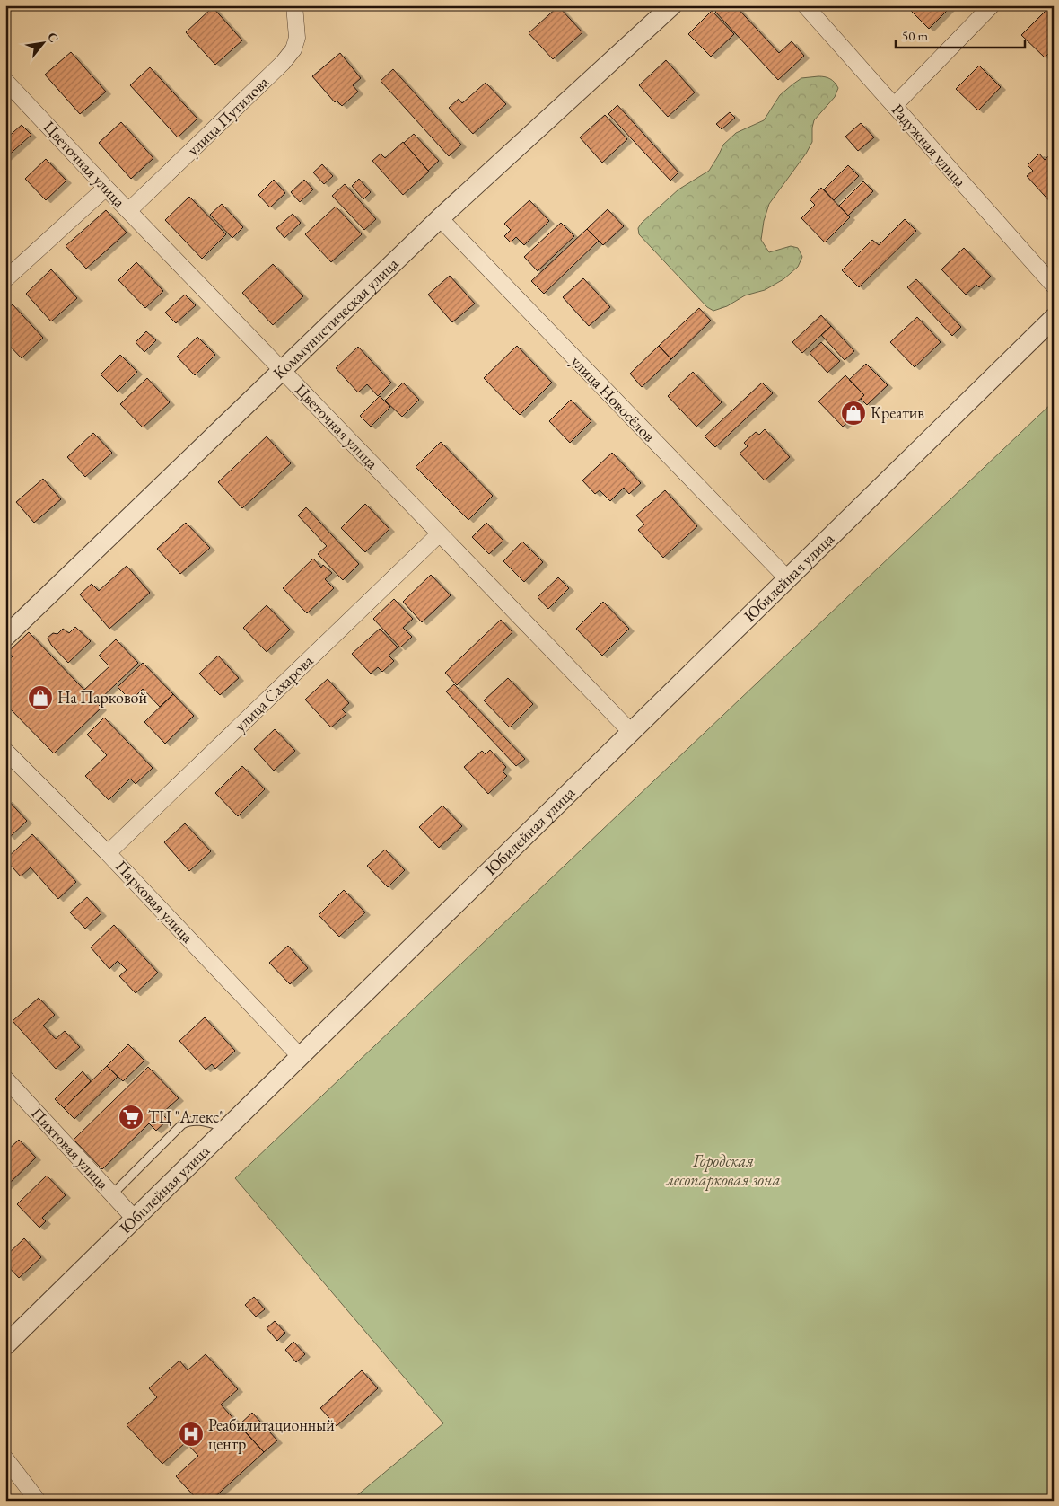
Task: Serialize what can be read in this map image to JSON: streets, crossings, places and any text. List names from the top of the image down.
{
  "streets": {
    "street": [
      "улица Путилова",
      "Радужная улица",
      "Цветочная улица",
      "Коммунистическая улица",
      "улица Новосёлов",
      "Юбилейная улица",
      "улица Сахарова",
      "Парковая улица",
      "Пихтовая улица"
    ]
  },
  "crossings": [
    ["улица Путилова", "Цветочная улица"],
    ["Цветочная улица", "Коммунистическая улица"],
    ["Цветочная улица", "Юбилейная улица"],
    ["Цветочная улица", "улица Сахарова"],
    ["Коммунистическая улица", "улица Новосёлов"],
    ["улица Новосёлов", "Юбилейная улица"],
    ["Юбилейная улица", "Парковая улица"],
    ["Юбилейная улица", "Пихтовая улица"],
    ["улица Сахарова", "Парковая улица"]
  ],
  "parks": ["Городская лесопарковая зона"],
  "places": {
    "shop": ["Креатив", "На Парковой"],
    "supermarket": ["ТЦ \"Алекс\""],
    "hospital": ["Реабилитационный центр"]
  },
  "scale_bar": "50 m",
  "north": "top right"
}
